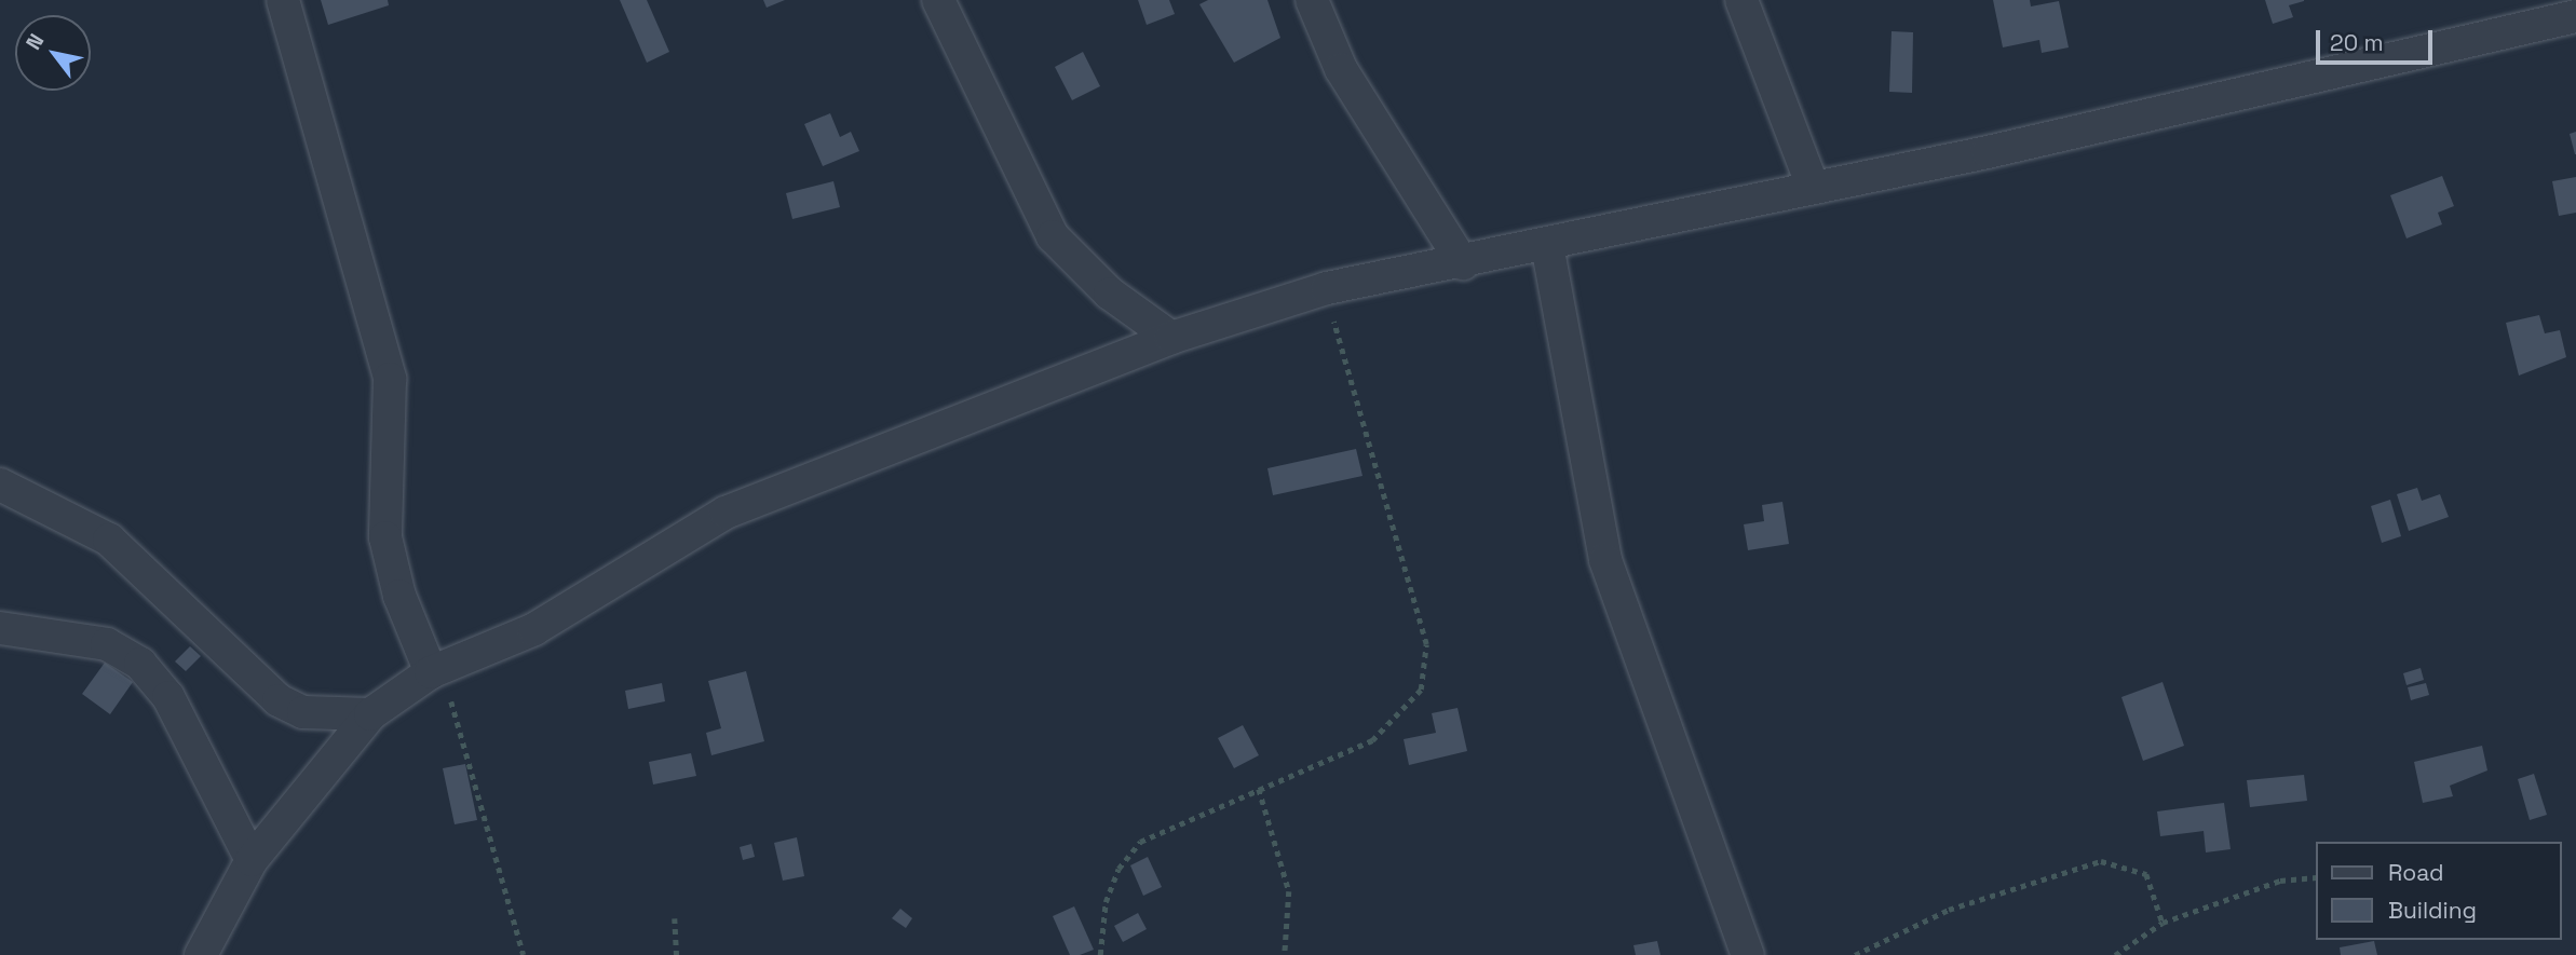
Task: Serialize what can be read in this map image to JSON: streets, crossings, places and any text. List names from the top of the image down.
{
  "legend": ["Road", "Building"],
  "scale_bar": "20 m",
  "north": "top left"
}
